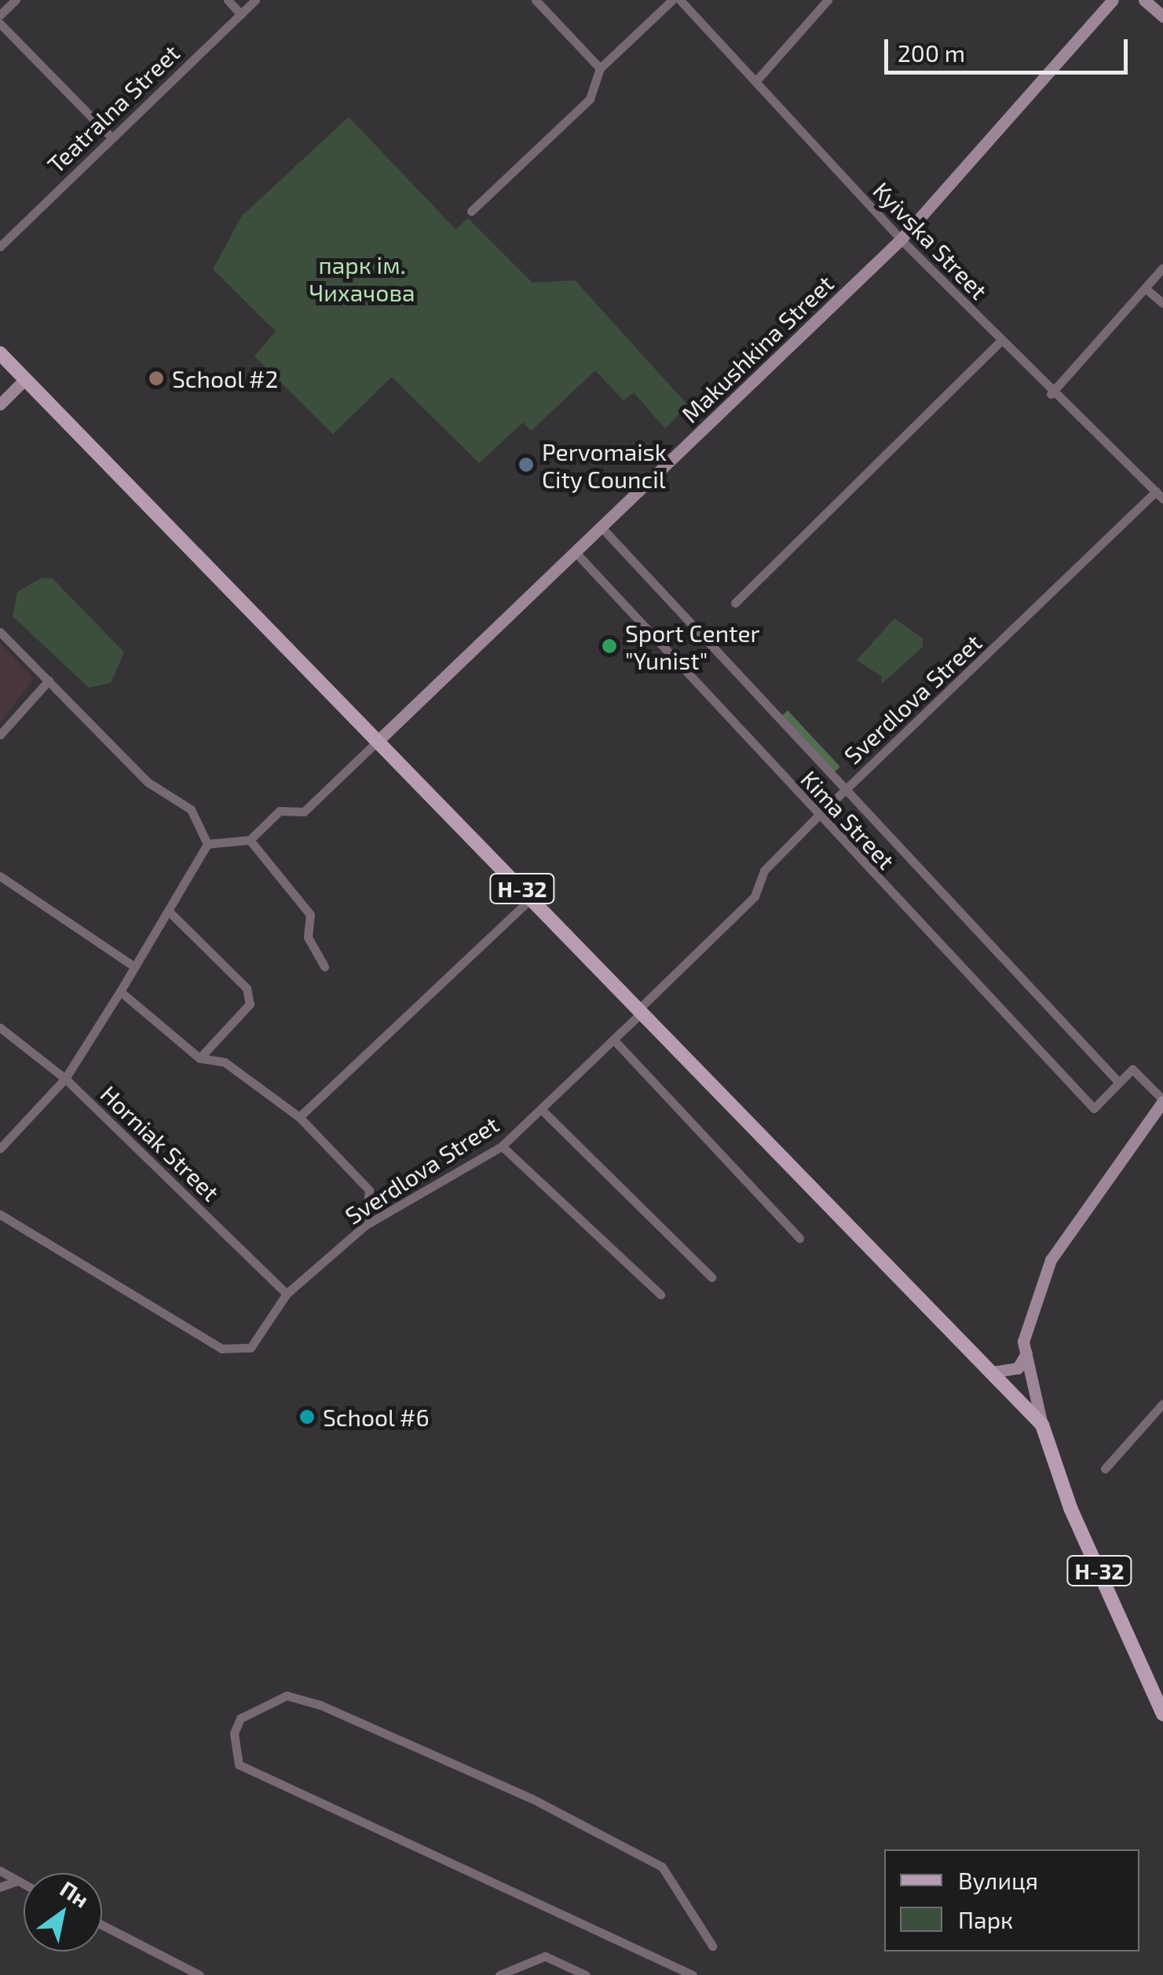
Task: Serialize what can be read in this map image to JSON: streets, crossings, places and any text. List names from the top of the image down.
{
  "streets": {
    "main road": ["Н-32"],
    "street": [
      "Teatralna Street",
      "Kyivska Street",
      "Makushkina Street",
      "Sverdlova Street",
      "Kima Street",
      "Horniak Street"
    ]
  },
  "crossings": [
    ["Kyivska Street", "Makushkina Street"],
    ["Kyivska Street", "Sverdlova Street"],
    ["Makushkina Street", "Kima Street"],
    ["Makushkina Street", "Н-32"],
    ["Sverdlova Street", "Kima Street"],
    ["Sverdlova Street", "Н-32"],
    ["Sverdlova Street", "Horniak Street"]
  ],
  "parks": ["парк ім. Чихачова"],
  "places": [
    "School #2",
    "Pervomaisk City Council",
    "Sport Center \"Yunist\"",
    "School #6"
  ],
  "legend": ["Вулиця", "Парк"],
  "scale_bar": "200 m",
  "north": "top right"
}
